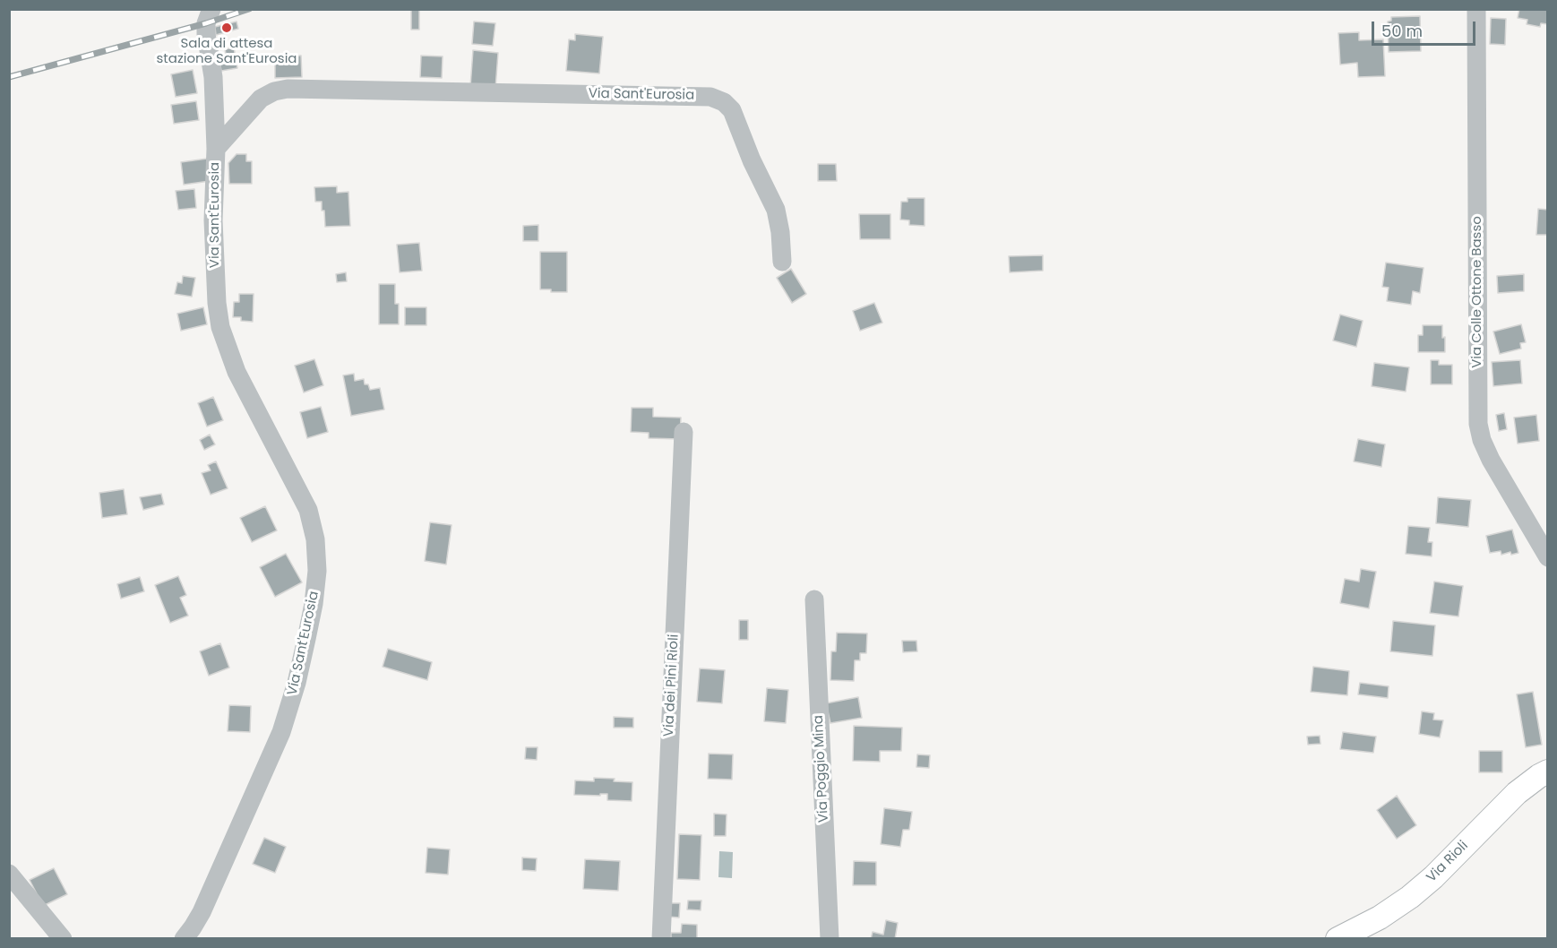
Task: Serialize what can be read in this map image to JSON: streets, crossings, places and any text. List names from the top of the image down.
{
  "streets": {
    "main road": ["Via Rioli"],
    "street": [
      "Via Sant'Eurosia",
      "Via Colle Ottone Basso",
      "Via dei Pini Rioli",
      "Via Poggio Mina"
    ]
  },
  "places": ["Sala di attesa stazione Sant'Eurosia"],
  "scale_bar": "50 m"
}
